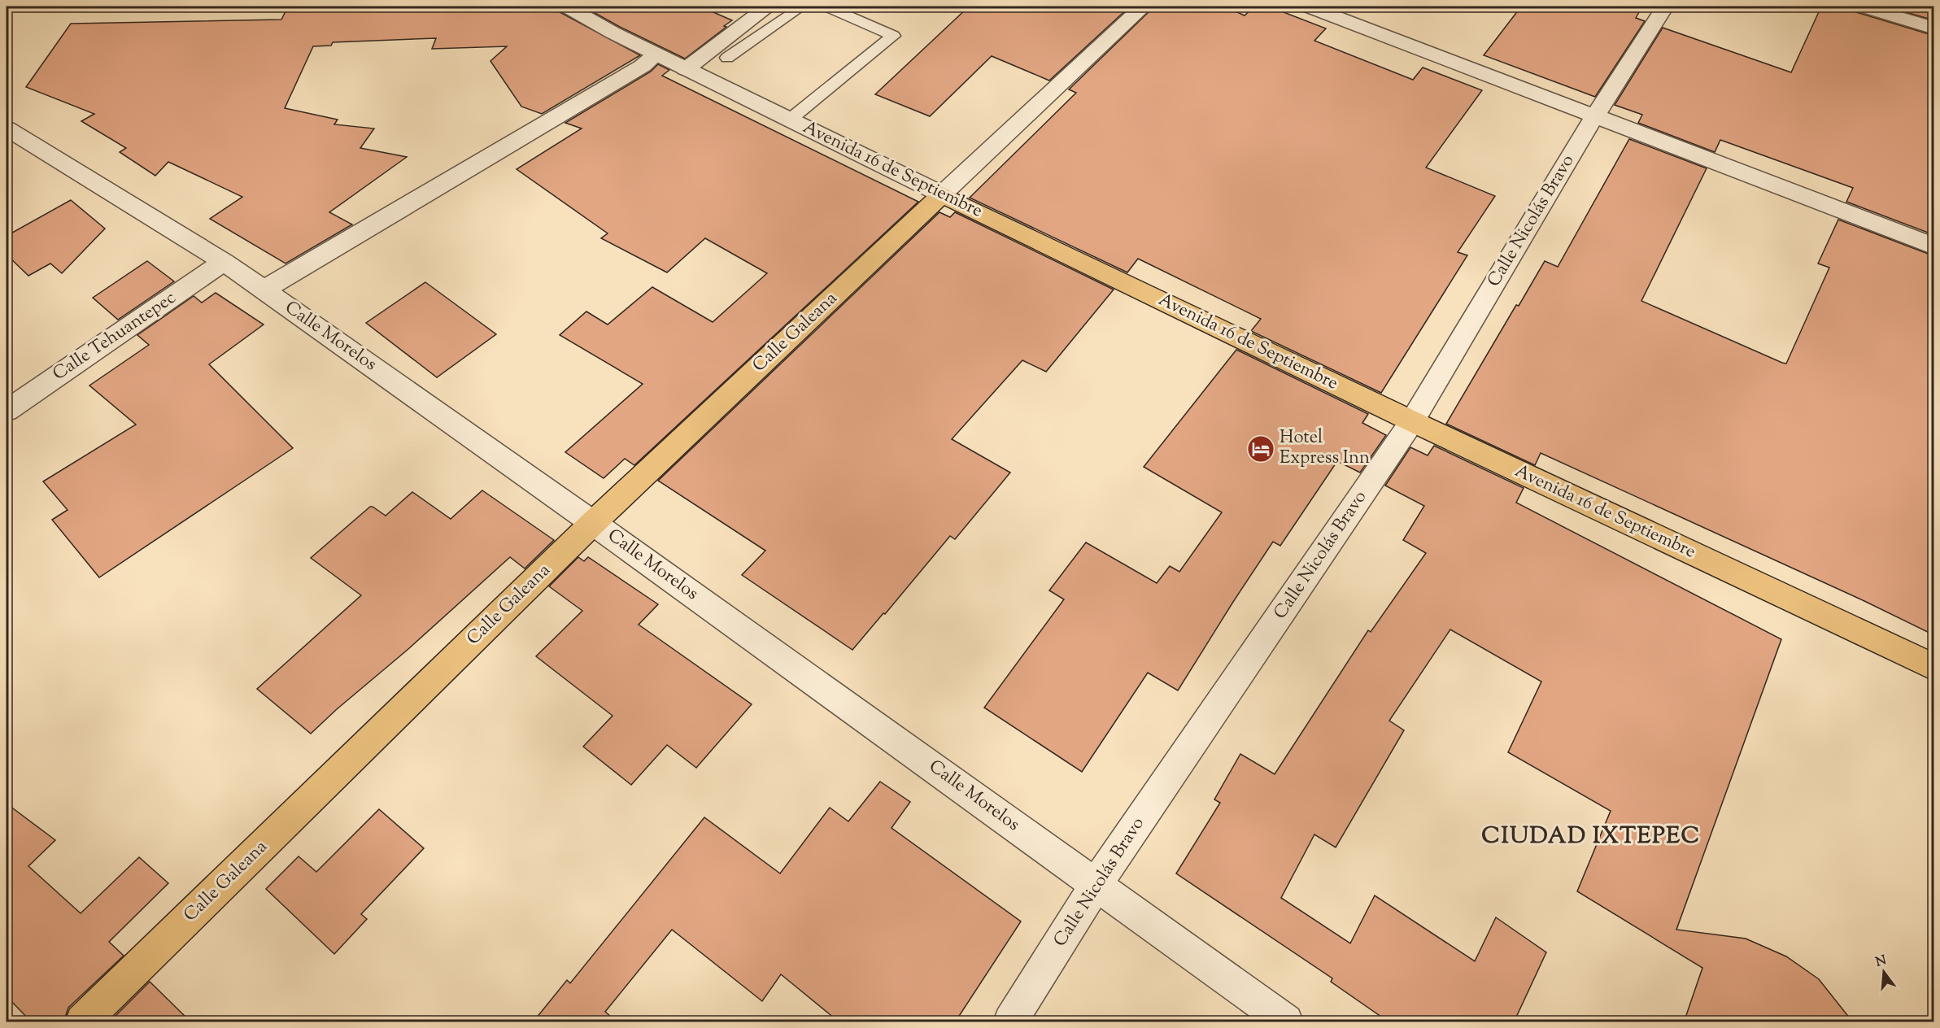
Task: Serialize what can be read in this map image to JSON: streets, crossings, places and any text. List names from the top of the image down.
{
  "streets": {
    "main road": ["Avenida 16 de Septiembre", "Calle Galeana"],
    "street": ["Calle Nicolás Bravo", "Calle Tehuantepec", "Calle Morelos"]
  },
  "crossings": [
    ["Avenida 16 de Septiembre", "Calle Nicolás Bravo"],
    ["Avenida 16 de Septiembre", "Calle Galeana"],
    ["Calle Nicolás Bravo", "Calle Morelos"],
    ["Calle Galeana", "Calle Morelos"],
    ["Calle Tehuantepec", "Calle Morelos"]
  ],
  "districts": ["CIUDAD IXTEPEC"],
  "places": {
    "hotel": ["Hotel Express Inn"]
  },
  "north": "top"
}
